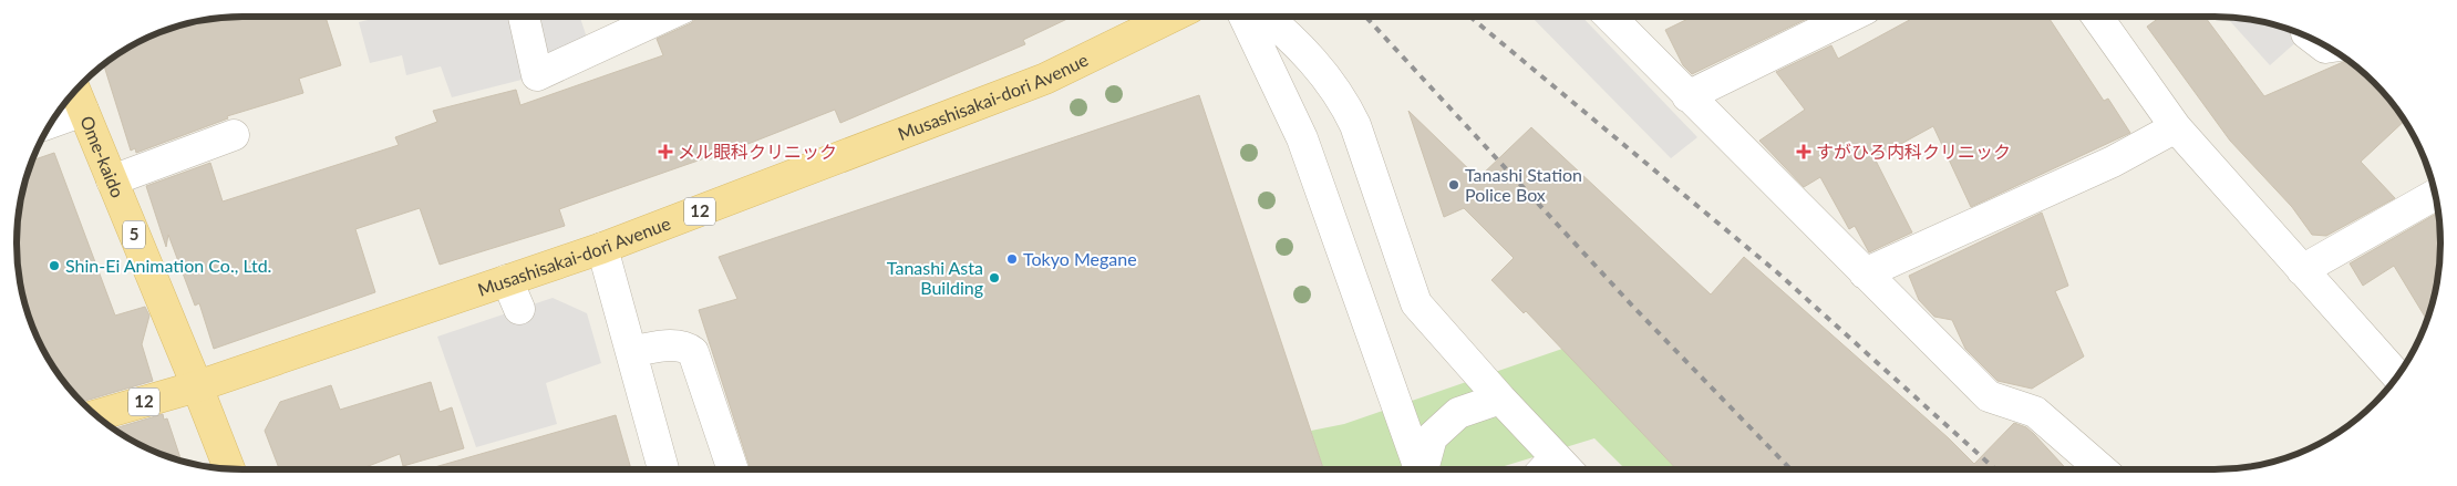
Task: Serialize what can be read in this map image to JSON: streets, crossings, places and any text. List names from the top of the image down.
{
  "streets": {
    "main road": [
      "Musashisakai-dori Avenue",
      "Ome-kaido",
      "12",
      "5"
    ]
  },
  "crossings": [
    ["Musashisakai-dori Avenue", "Ome-kaido"],
    ["Musashisakai-dori Avenue", "12"],
    ["Musashisakai-dori Avenue", "5"],
    ["Ome-kaido", "12"],
    ["Ome-kaido", "5"],
    ["12", "5"]
  ],
  "places": {
    "health": ["メル眼科クリニック", "すがひろ内科クリニック"],
    "other": [
      "Tanashi Station Police Box",
      "Tokyo Megane",
      "Shin-Ei Animation Co., Ltd.",
      "Tanashi Asta Building"
    ]
  }
}
